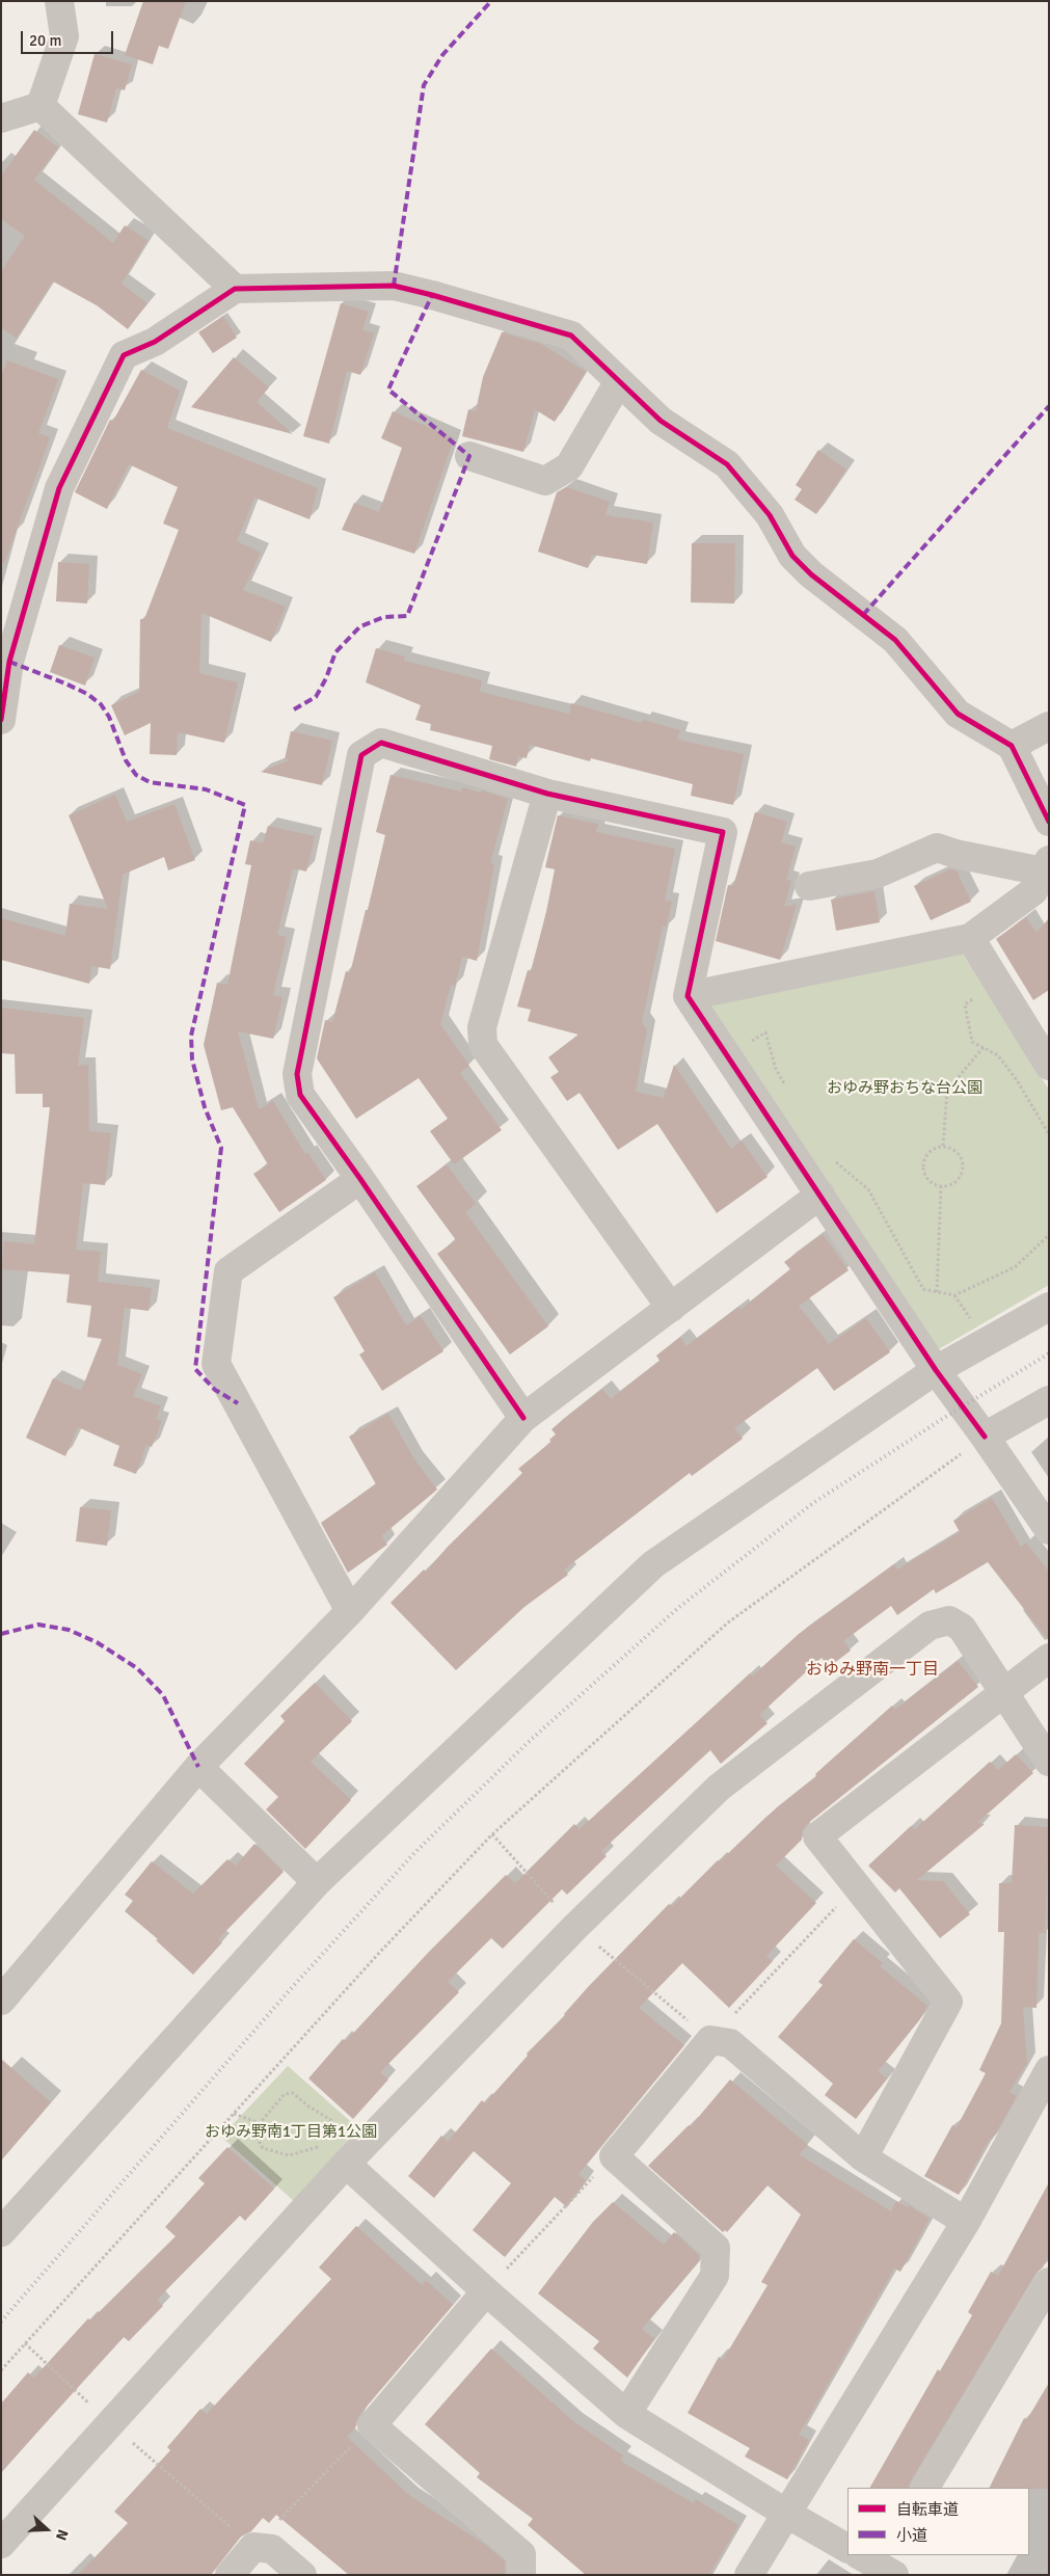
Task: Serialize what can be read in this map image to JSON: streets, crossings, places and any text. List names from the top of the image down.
{
  "districts": ["おゆみ野南一丁目"],
  "parks": ["おゆみ野おちな台公園", "おゆみ野南1丁目第1公園"],
  "legend": ["自転車道", "小道"],
  "scale_bar": "20 m",
  "north": "right"
}
